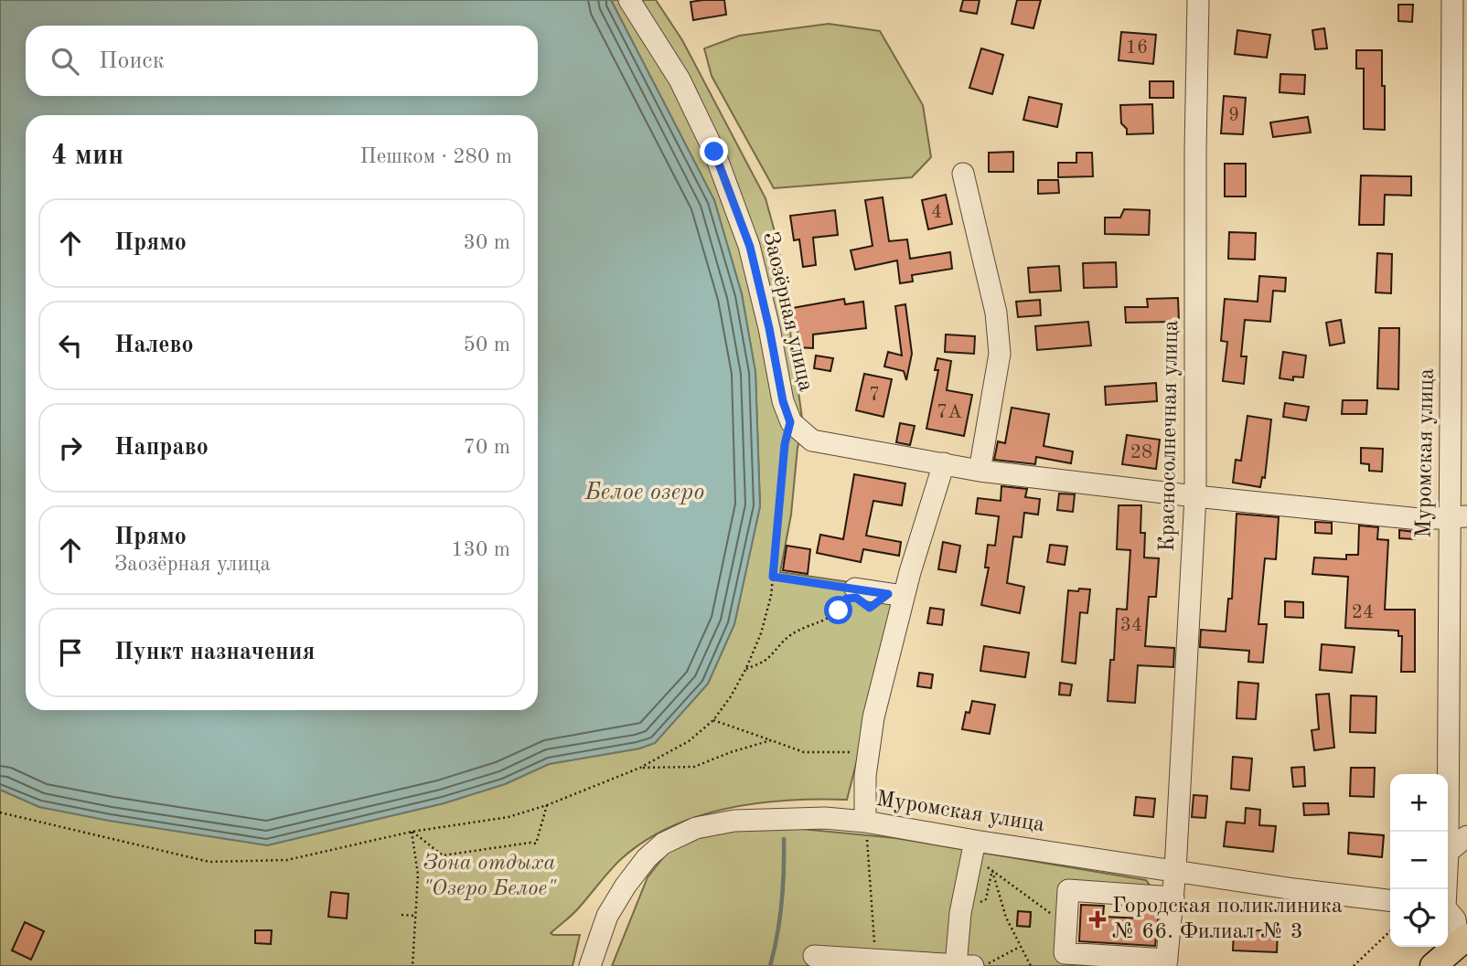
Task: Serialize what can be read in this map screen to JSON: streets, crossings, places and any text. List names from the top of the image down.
{
  "streets": {
    "street": ["Заозёрная улица", "Красносолнечная улица", "Муромская улица"]
  },
  "crossings": [
    ["Заозёрная улица", "Красносолнечная улица"],
    ["Заозёрная улица", "Муромская улица"],
    ["Красносолнечная улица", "Муромская улица"]
  ],
  "water": ["Белое озеро"],
  "parks": ["Зона отдыха \"Озеро Белое\""],
  "places": {
    "health": ["Городская поликлиника № 66. Филиал № 3"]
  },
  "house_numbers": [
    "16",
    "9",
    "4",
    "7",
    "7А",
    "28",
    "24",
    "34"
  ],
  "page": {
    "search": "Поиск",
    "heading": ["4 мин", "Пешком · 280 m"],
    "list": [
      ["Прямо", "30 m"],
      ["Налево", "50 m"],
      ["Направо", "70 m"],
      ["Прямо", "Заозёрная улица", "130 m"],
      "Пункт назначения"
    ],
    "map_buttons": ["+", "−"]
  }
}
